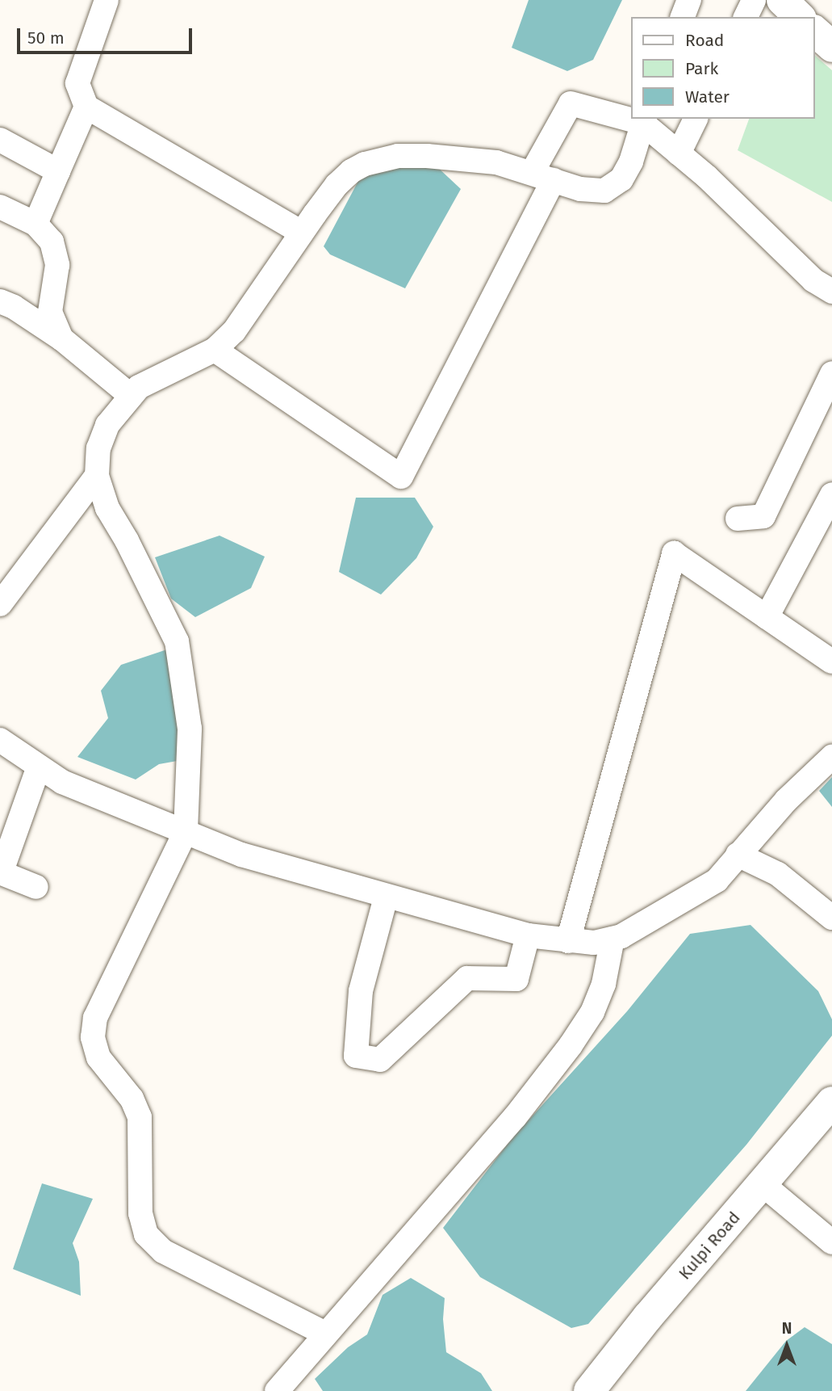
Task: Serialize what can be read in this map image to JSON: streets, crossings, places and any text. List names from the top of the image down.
{
  "streets": {
    "main road": ["Kulpi Road"]
  },
  "legend": ["Road", "Park", "Water"],
  "scale_bar": "50 m",
  "north": "top"
}
